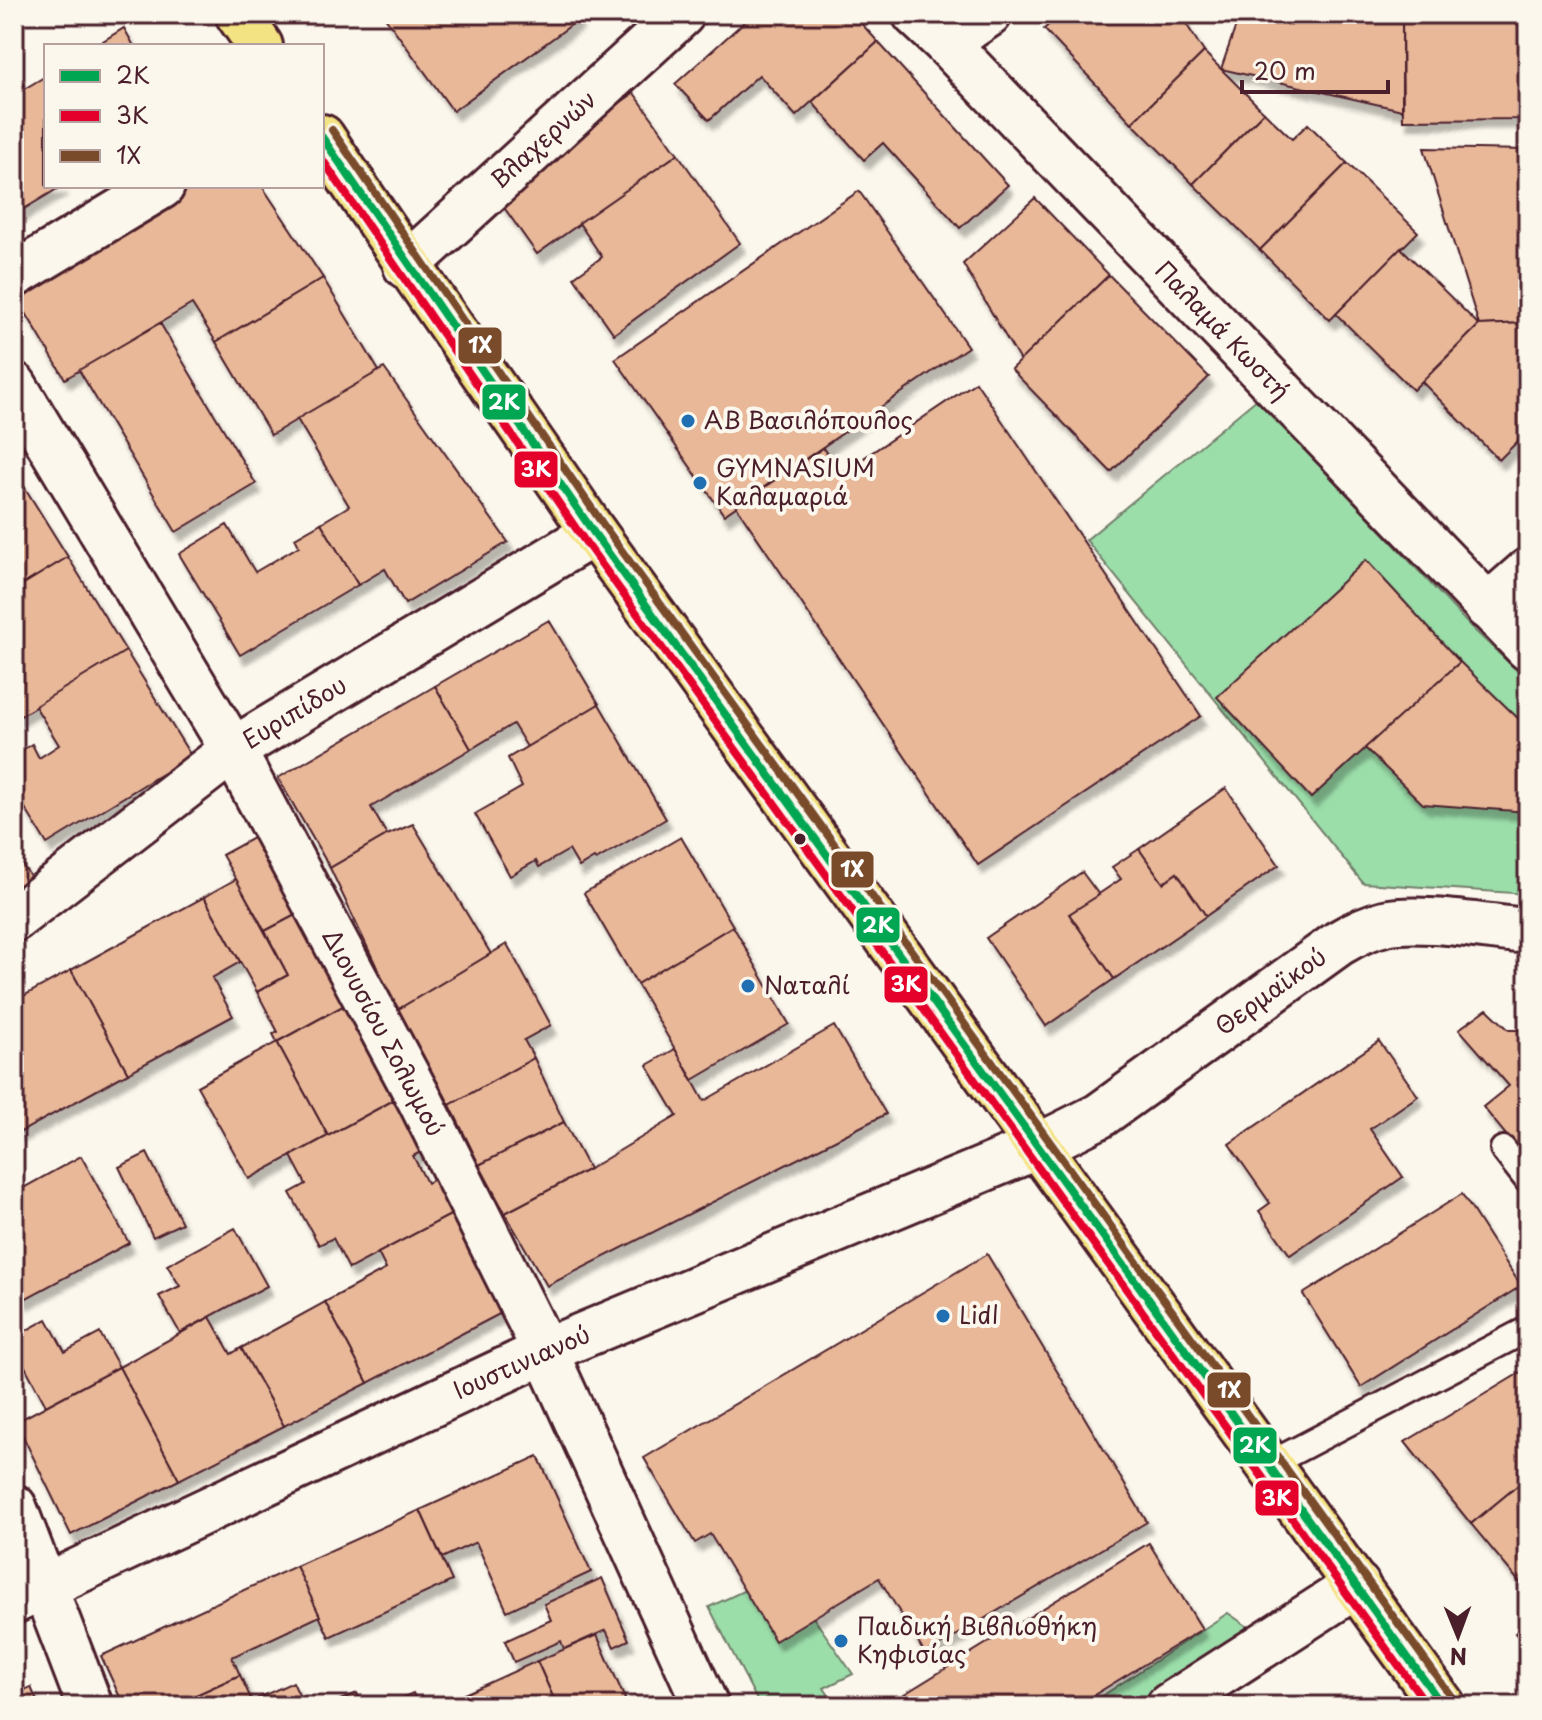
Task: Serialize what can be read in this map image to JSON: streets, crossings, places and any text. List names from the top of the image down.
{
  "streets": {
    "street": [
      "Βλαχερνών",
      "Παλαμά Κωστή",
      "Ευριπίδου",
      "Θερμαϊκού",
      "Διονυσίου Σολωμού",
      "Ιουστινιανού"
    ]
  },
  "crossings": [
    ["Ευριπίδου", "Διονυσίου Σολωμού"],
    ["Θερμαϊκού", "Ιουστινιανού"],
    ["Διονυσίου Σολωμού", "Ιουστινιανού"]
  ],
  "places": [
    "ΑΒ Βασιλόπουλος",
    "GYMNASIUM Καλαμαριά",
    "Ναταλί",
    "Lidl",
    "Παιδική Βιβλιοθήκη Κηφισίας"
  ],
  "lines": ["transit line 1Χ", "transit line 2Κ", "transit line 3Κ"],
  "legend": ["2Κ", "3Κ", "1Χ"],
  "scale_bar": "20 m",
  "north": "bottom"
}
